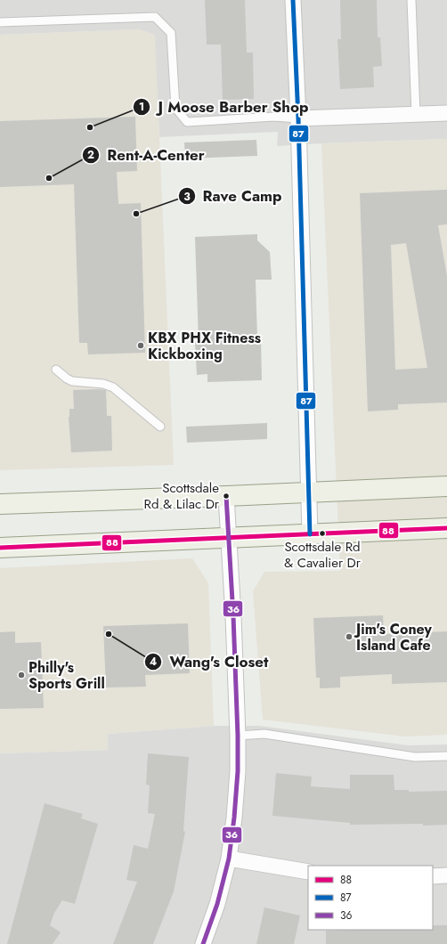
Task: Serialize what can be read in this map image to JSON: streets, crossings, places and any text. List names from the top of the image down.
{
  "places": [
    "J Moose Barber Shop",
    "Rent-A-Center",
    "Rave Camp",
    "KBX PHX Fitness Kickboxing",
    "Scottsdale Rd & Lilac Dr",
    "Scottsdale Rd & Cavalier Dr",
    "Wang's Closet",
    "Jim's Coney Island Cafe",
    "Philly's Sports Grill"
  ],
  "lines": ["transit line 87", "transit line 36", "transit line 88"],
  "legend": ["88", "87", "36"]
}
